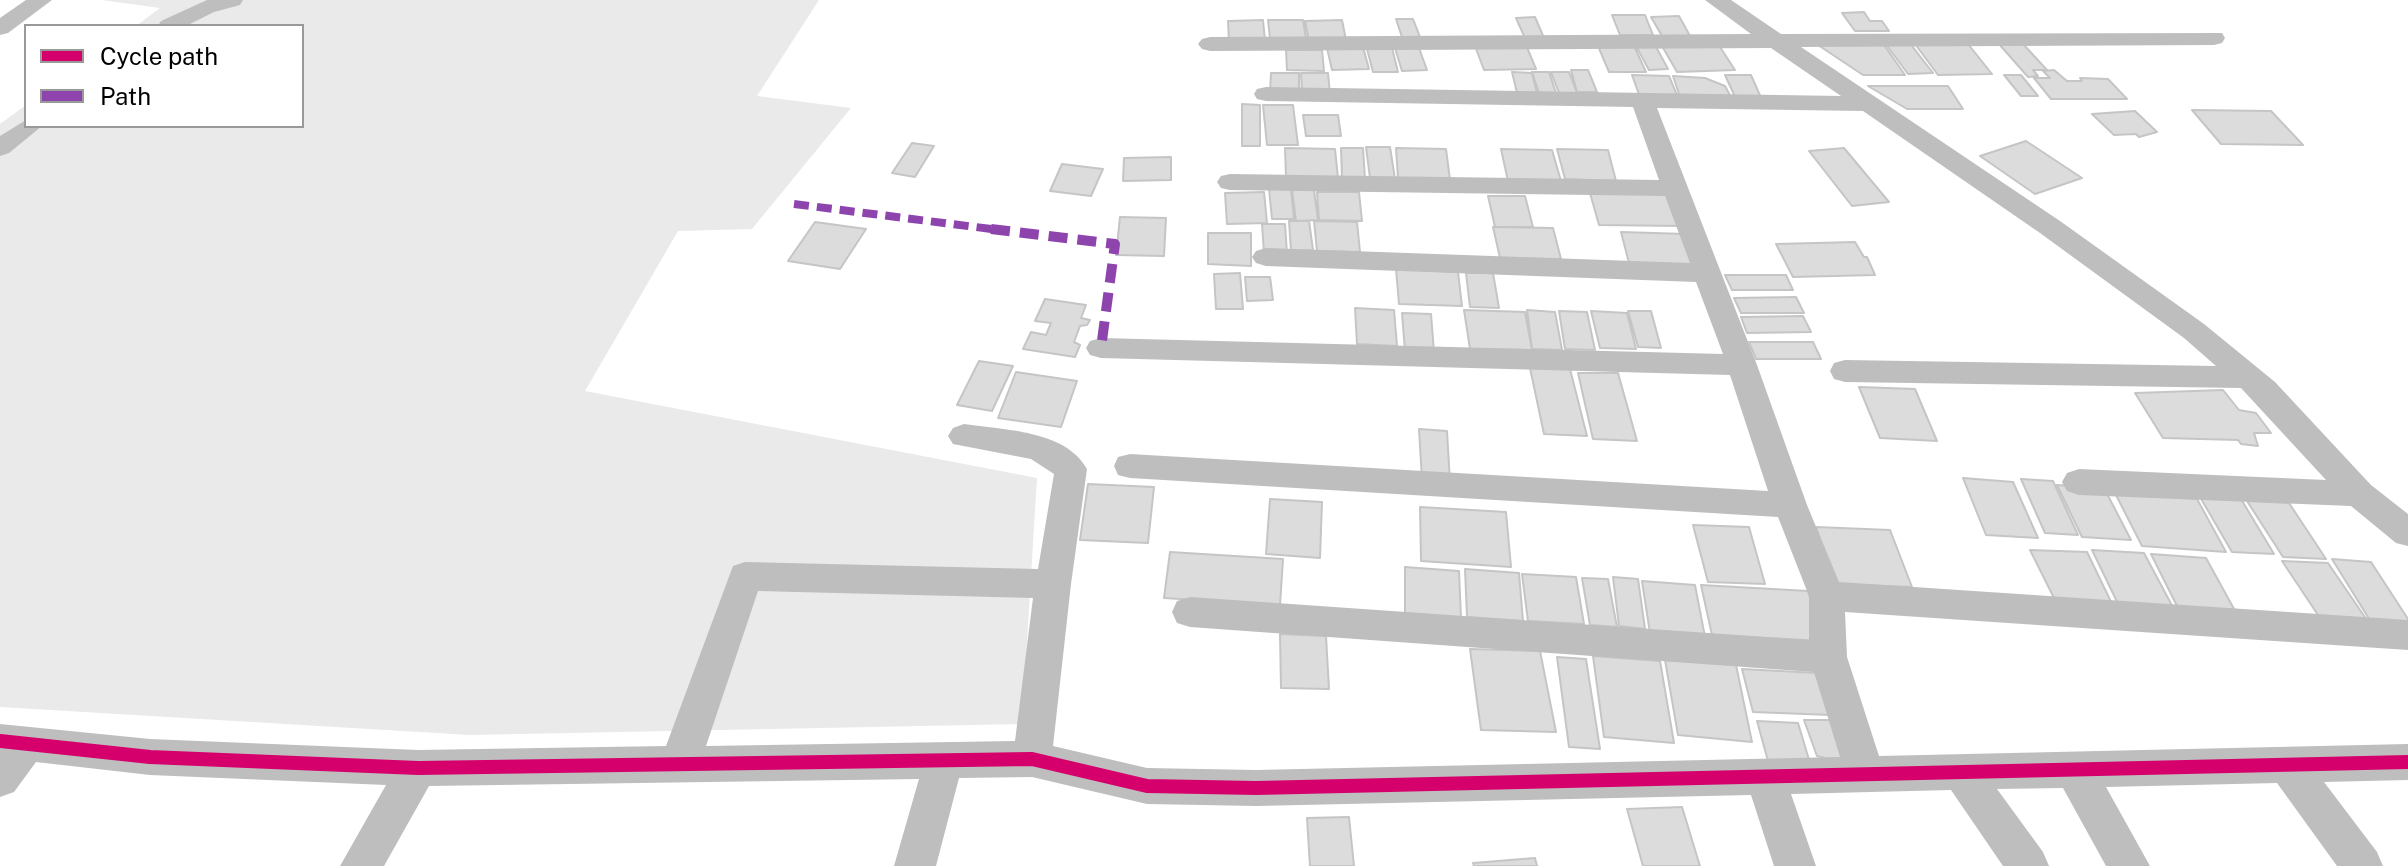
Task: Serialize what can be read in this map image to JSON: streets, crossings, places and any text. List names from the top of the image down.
{
  "legend": ["Cycle path", "Path"]
}
